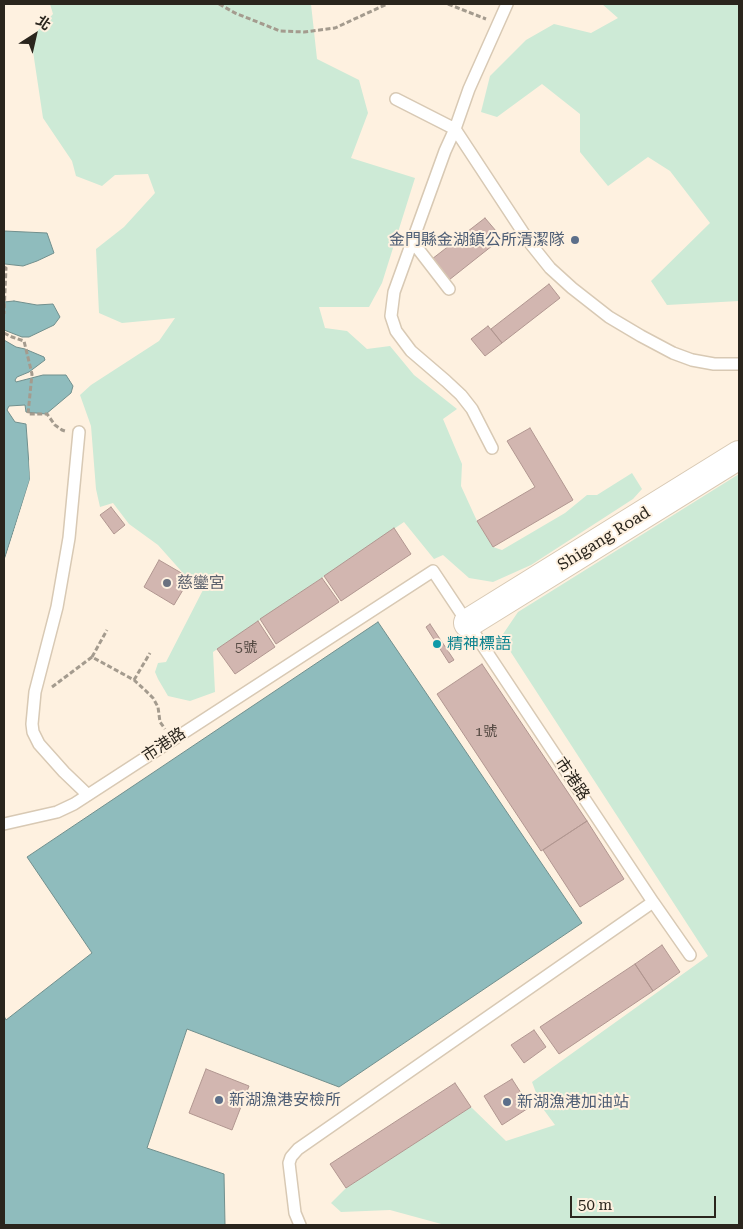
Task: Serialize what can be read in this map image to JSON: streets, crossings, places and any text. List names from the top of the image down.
{
  "streets": {
    "street": ["Shigang Road"],
    "lane": ["市港路"]
  },
  "crossings": [
    ["Shigang Road", "市港路"]
  ],
  "places": [
    "金門縣金湖鎮公所清潔隊",
    "慈鑾宮",
    "精神標語",
    "新湖漁港安檢所",
    "新湖漁港加油站"
  ],
  "house_numbers": ["5號", "1號"],
  "scale_bar": "50 m",
  "north": "top right"
}
